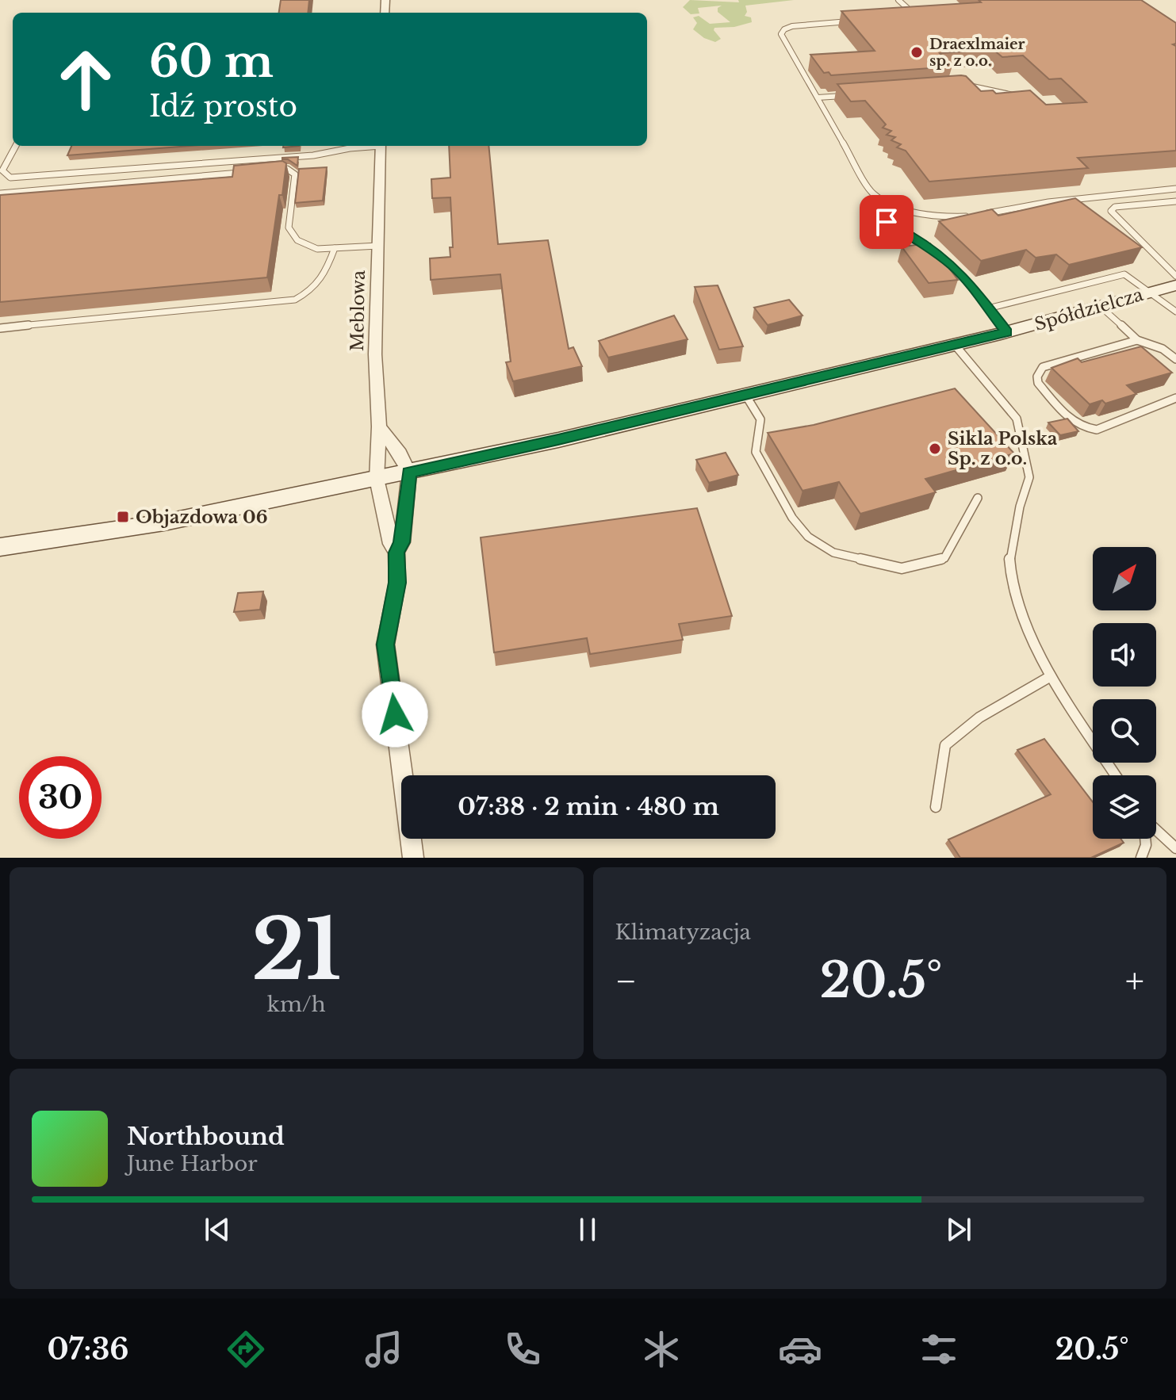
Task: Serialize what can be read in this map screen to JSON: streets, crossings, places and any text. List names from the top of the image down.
{
  "streets": {
    "street": ["Spółdzielcza", "Meblowa"]
  },
  "crossings": [
    ["Spółdzielcza", "Meblowa"]
  ],
  "places": {
    "other": ["Draexlmaier sp. z o.o.", "Sikla Polska Sp. z o.o."],
    "transit": ["Objazdowa 06"]
  },
  "north": "top right",
  "page": {
    "turn": ["60 m", "Idź prosto"],
    "limit": "30",
    "trip": "07:38 · 2 min · 480 m",
    "tile": [
      ["21", "km/h"],
      "Klimatyzacja"
    ],
    "heat": ["−", "20.5°", "+"],
    "song": ["Northbound", "June Harbor"],
    "tabs": ["07:36", "20.5°"]
  }
}
